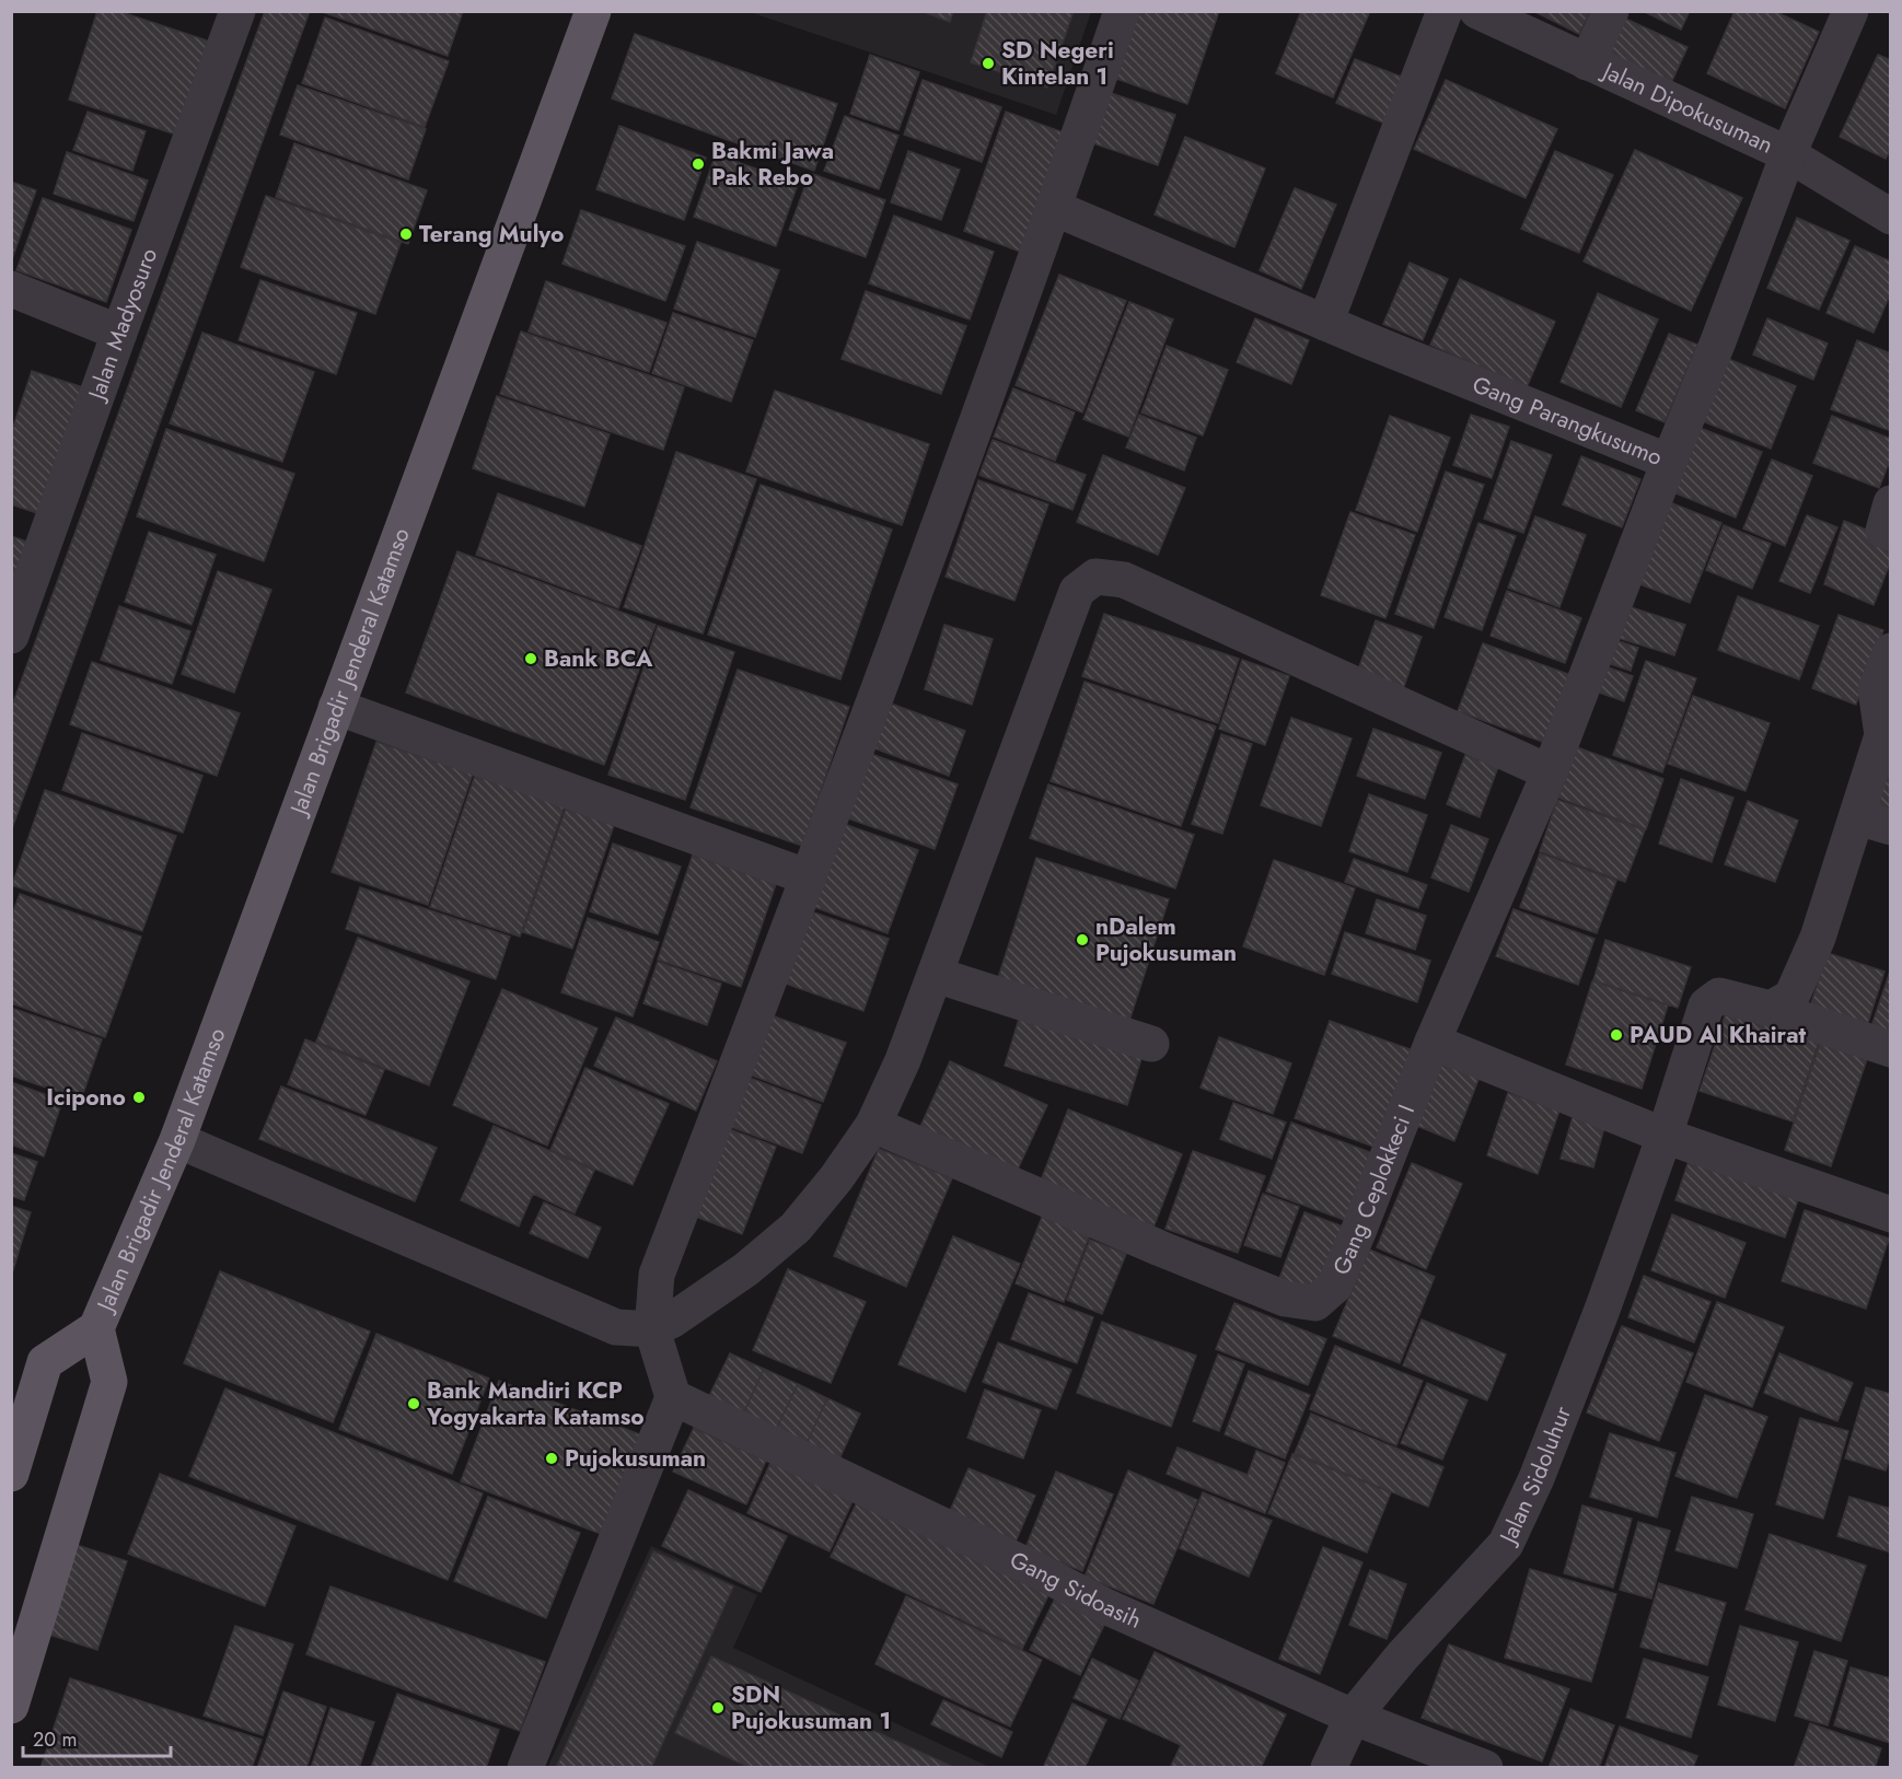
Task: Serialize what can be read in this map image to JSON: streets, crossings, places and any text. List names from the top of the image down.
{
  "streets": {
    "main road": ["Jalan Brigadir Jenderal Katamso"],
    "street": [
      "Jalan Dipokusuman",
      "Jalan Madyosuro",
      "Gang Parangkusumo",
      "Gang Ceplokkeci I",
      "Jalan Sidoluhur",
      "Gang Sidoasih"
    ]
  },
  "crossings": [
    ["Jalan Dipokusuman", "Gang Parangkusumo"],
    ["Gang Parangkusumo", "Gang Ceplokkeci I"],
    ["Jalan Sidoluhur", "Gang Sidoasih"]
  ],
  "places": [
    "SD Negeri Kintelan 1",
    "Bakmi Jawa Pak Rebo",
    "Terang Mulyo",
    "Bank BCA",
    "nDalem Pujokusuman",
    "PAUD Al Khairat",
    "Icipono",
    "Bank Mandiri KCP Yogyakarta Katamso",
    "Pujokusuman",
    "SDN Pujokusuman 1"
  ],
  "scale_bar": "20 m"
}
